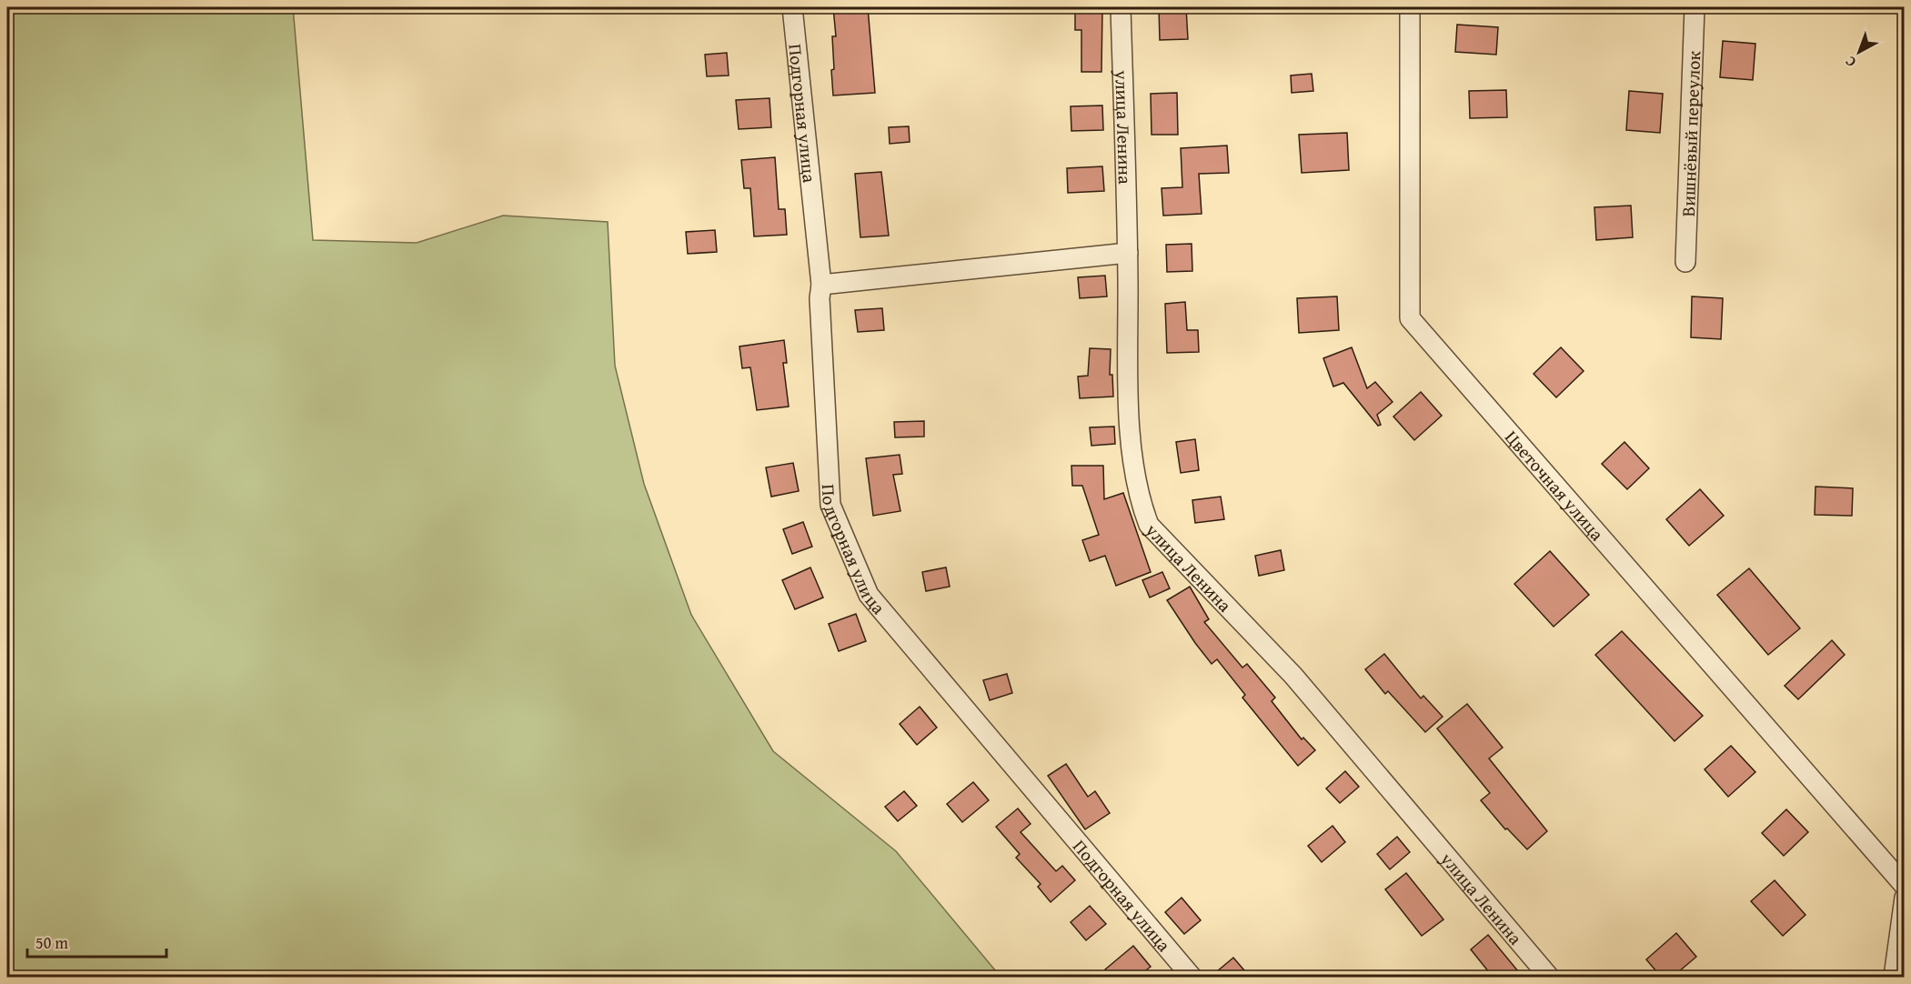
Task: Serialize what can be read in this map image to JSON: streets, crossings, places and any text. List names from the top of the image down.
{
  "streets": {
    "street": [
      "Подгорная улица",
      "улица Ленина",
      "Вишнёвый переулок",
      "Цветочная улица"
    ]
  },
  "scale_bar": "50 m",
  "north": "bottom left"
}
